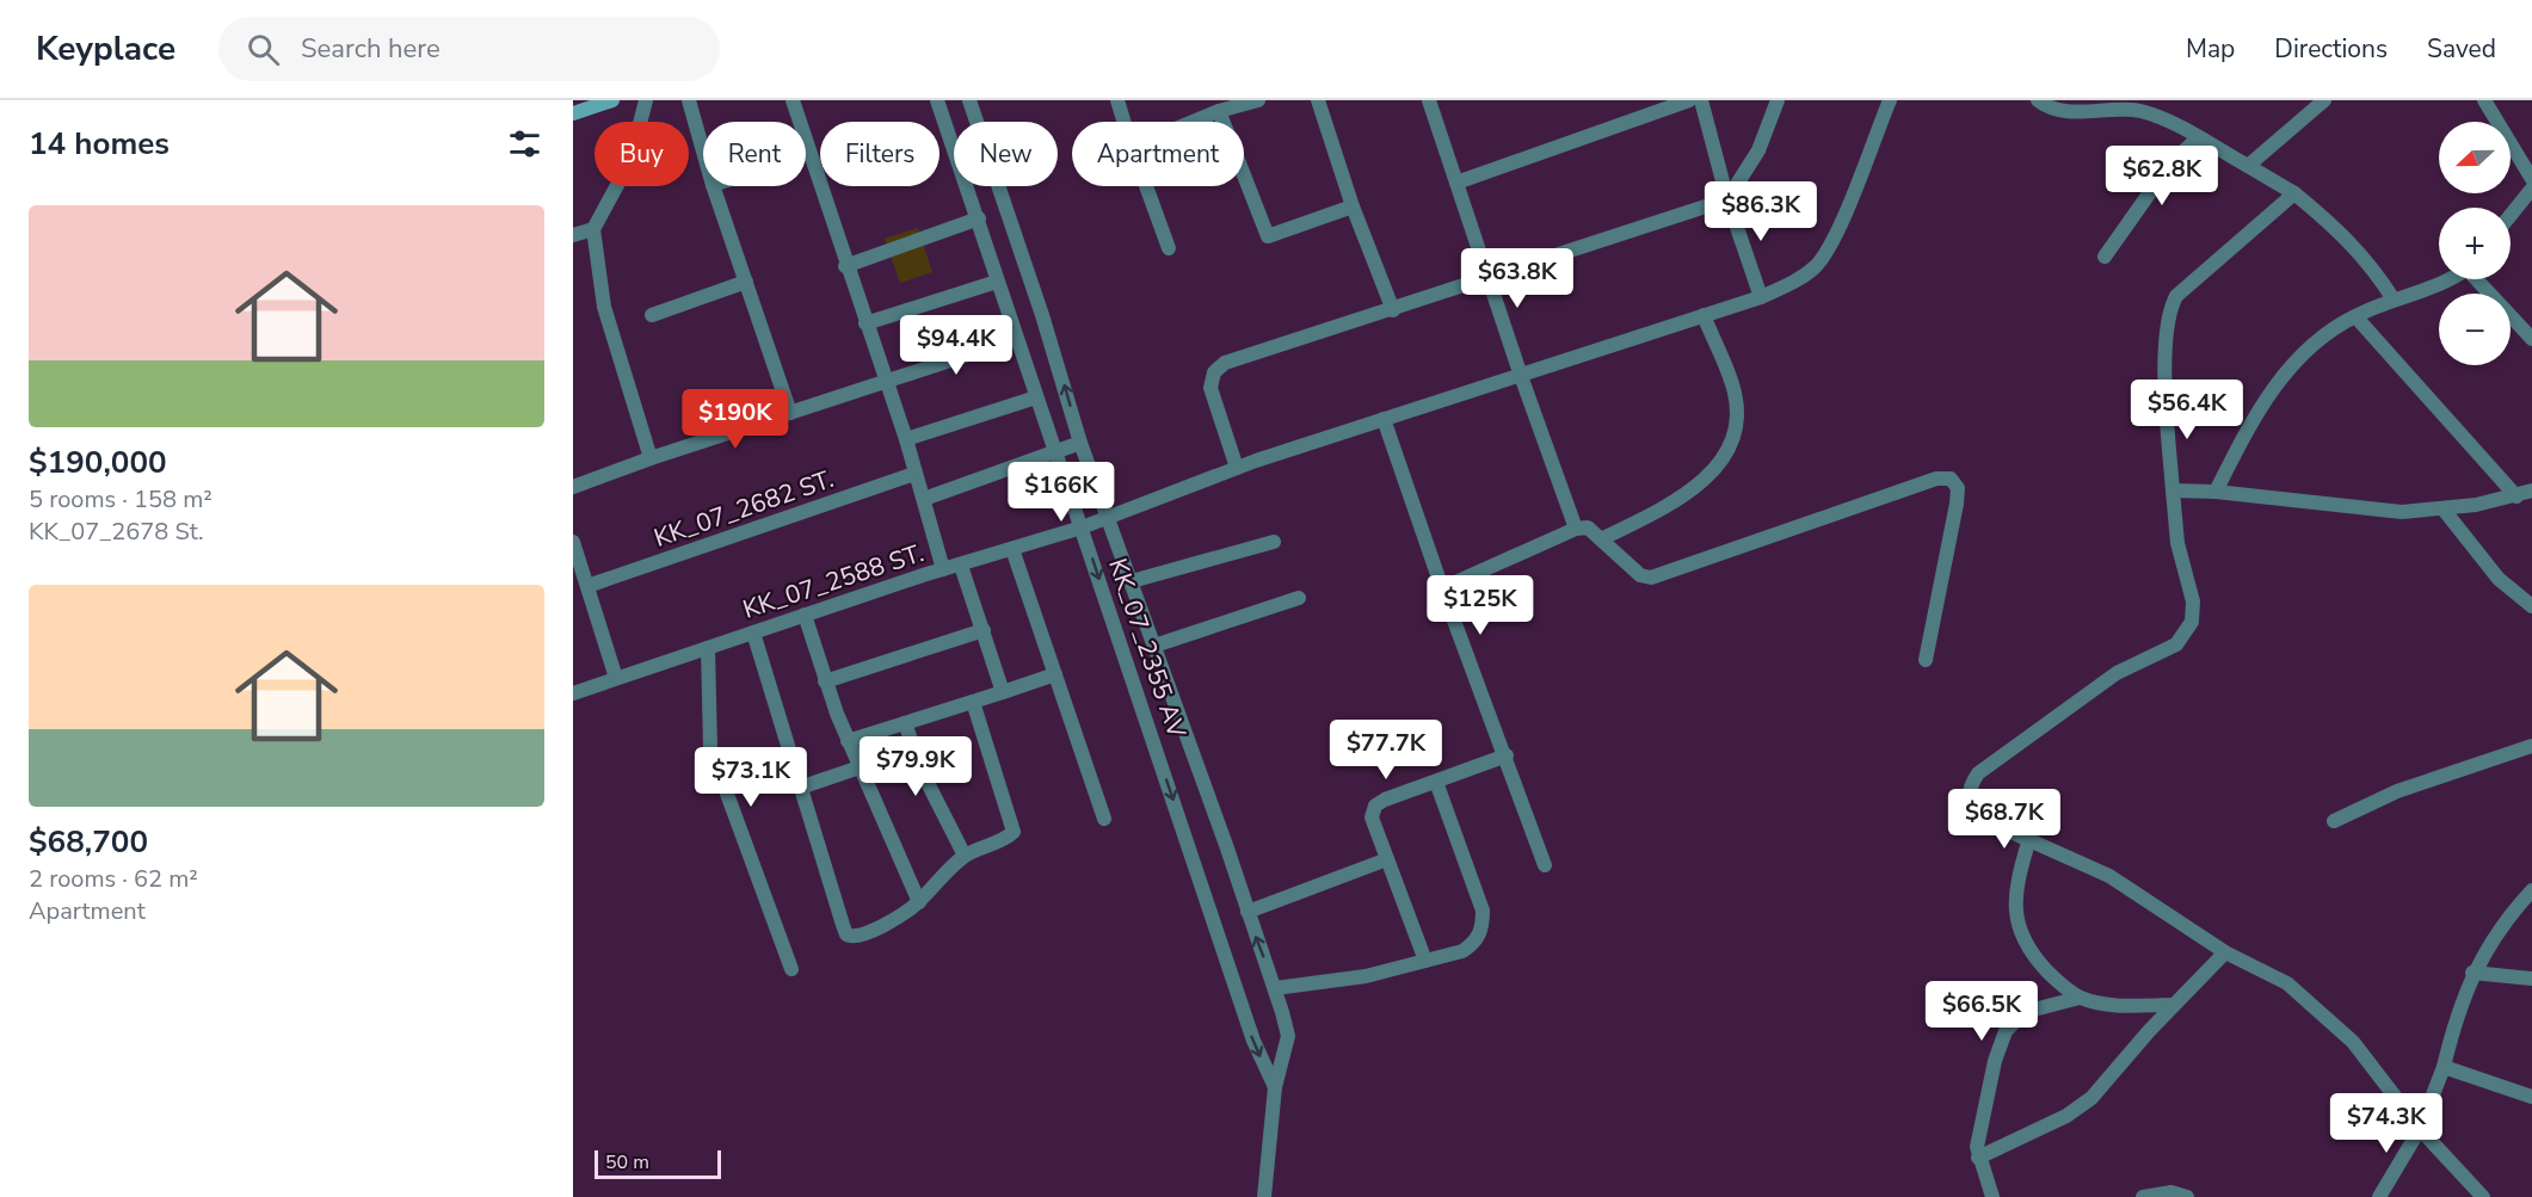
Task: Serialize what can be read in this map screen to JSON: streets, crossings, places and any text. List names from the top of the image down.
{
  "streets": {
    "street": ["KK_07_2682 ST.", "KK_07_2588 ST.", "KK_07_2355 AV"]
  },
  "crossings": [
    ["KK_07_2588 ST.", "KK_07_2355 AV"]
  ],
  "scale_bar": "50 m",
  "north": "left",
  "page": {
    "header": "Keyplace",
    "search": "Search here",
    "nav": ["Map", "Directions", "Saved"],
    "heading": "14 homes",
    "map_buttons": ["+", "−"],
    "chip": [
      "Buy",
      "Rent",
      "Filters",
      "New",
      "Apartment"
    ],
    "price": [
      "$62.8K",
      "$86.3K",
      "$63.8K",
      "$94.4K",
      "$56.4K",
      "$190K",
      "$166K",
      "$125K",
      "$77.7K",
      "$79.9K",
      "$73.1K",
      "$68.7K",
      "$66.5K",
      "$74.3K"
    ],
    "list": [
      {
        "name": "$190,000",
        "note": "5 rooms · 158 m² · KK_07_2678 St."
      },
      {
        "name": "$68,700",
        "note": "2 rooms · 62 m² · Apartment"
      }
    ],
    "scale": "50 m"
  }
}
